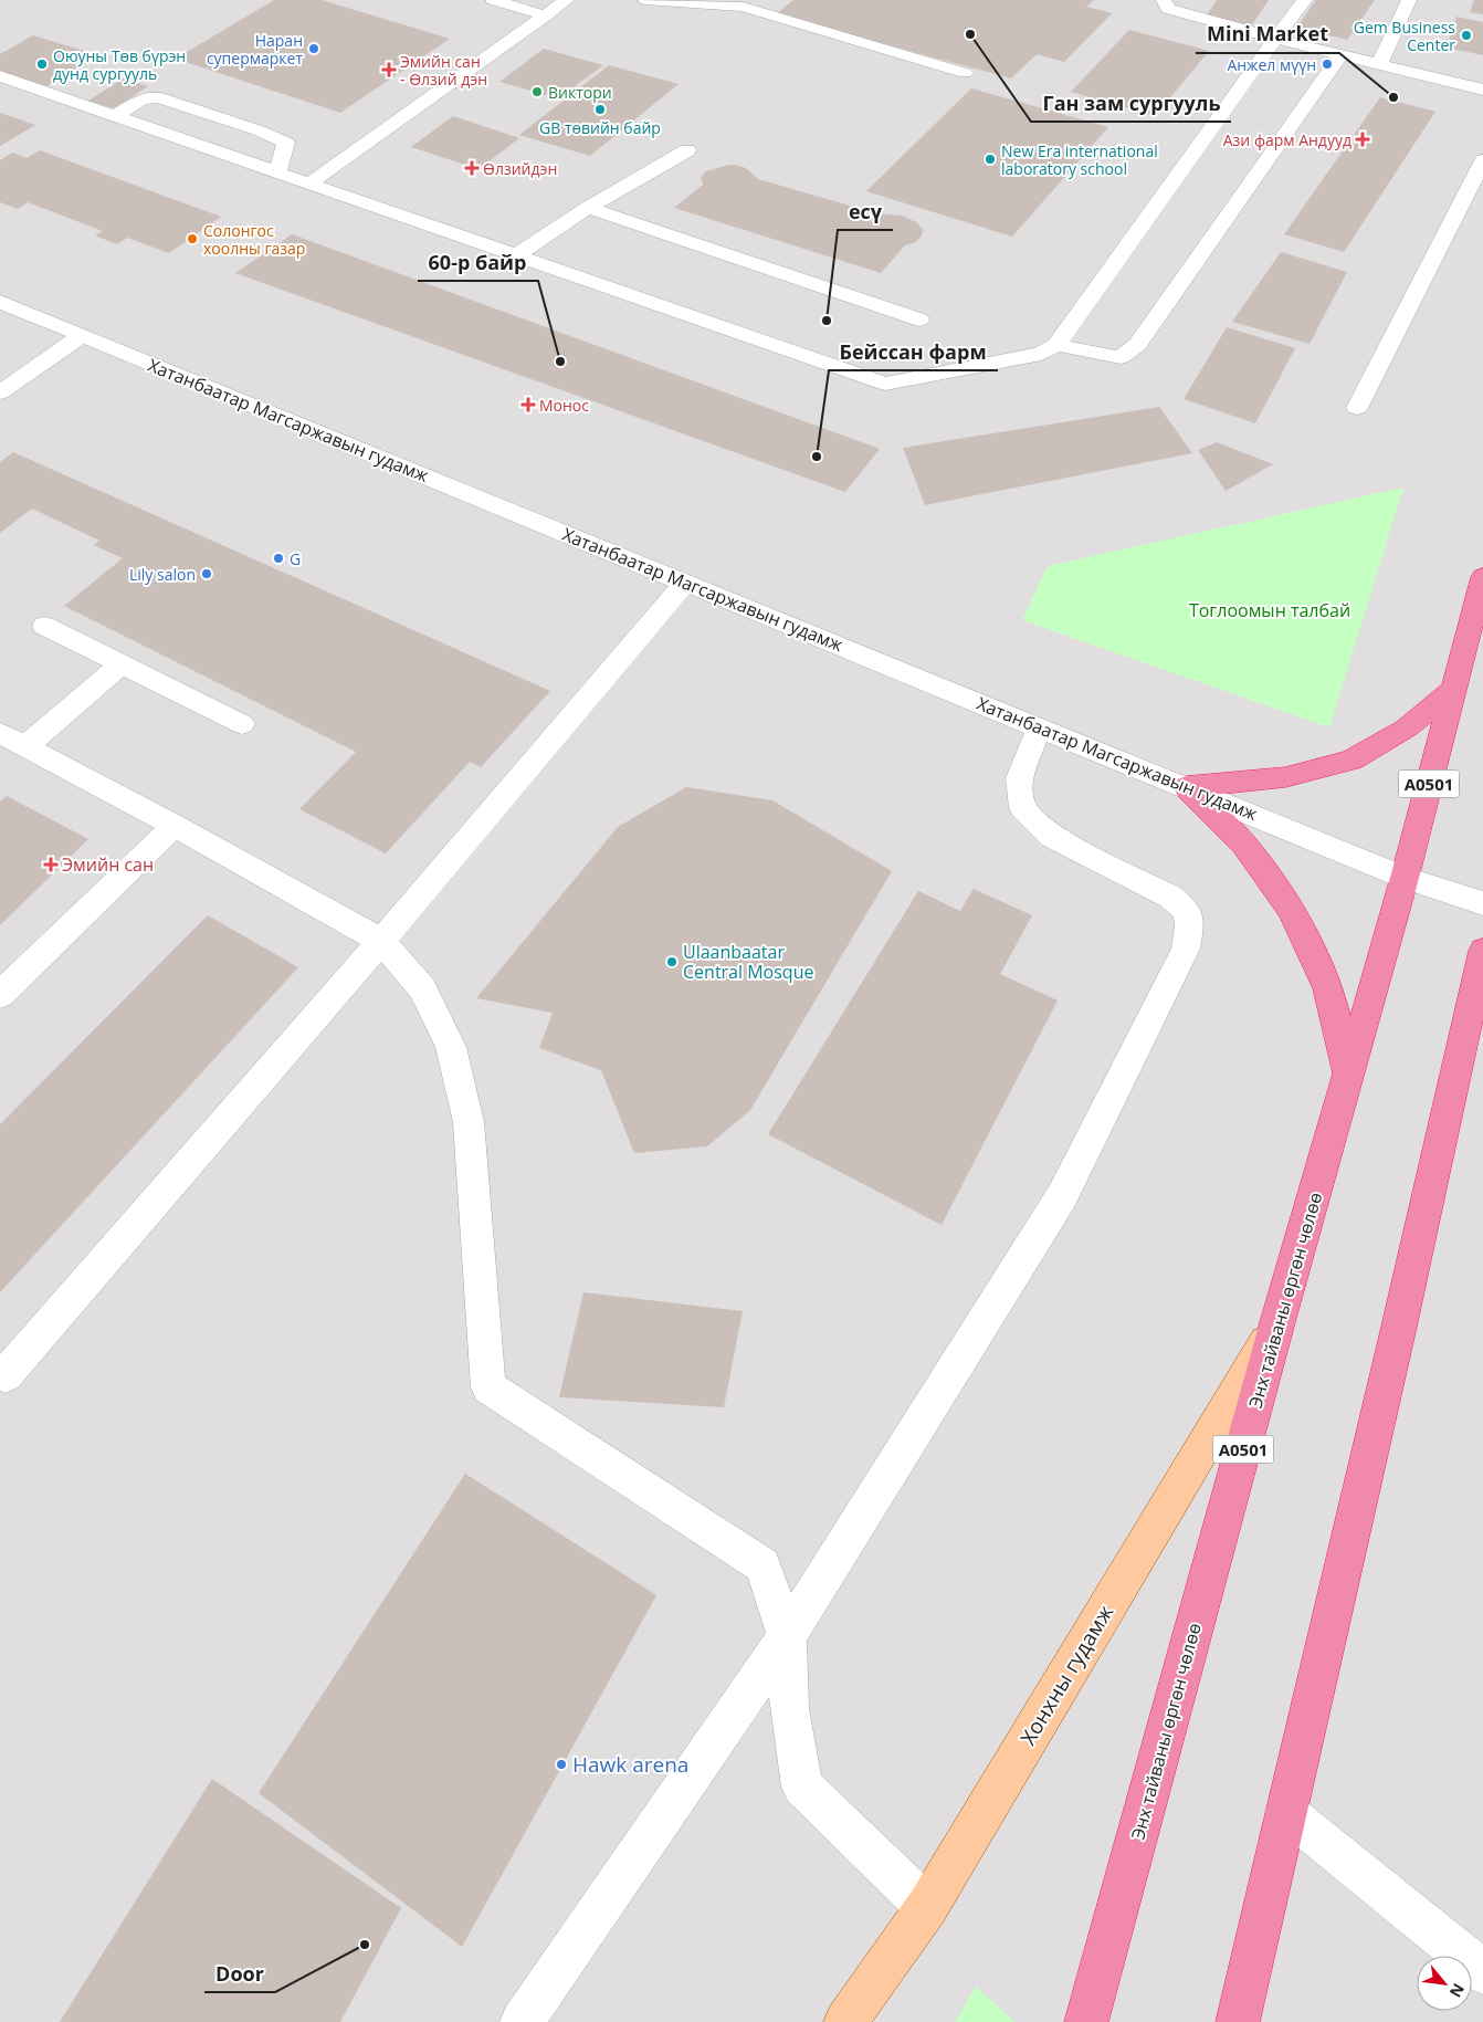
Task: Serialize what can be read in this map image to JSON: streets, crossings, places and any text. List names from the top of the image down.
{
  "streets": {
    "highway": ["A0501", "Энх тайваны өргөн чөлөө"],
    "main road": ["Хонхны гудамж"],
    "street": ["Хатанбаатар Магсаржавын гудамж"]
  },
  "crossings": [
    ["Хатанбаатар Магсаржавын гудамж", "Энх тайваны өргөн чөлөө"],
    ["Энх тайваны өргөн чөлөө", "Хонхны гудамж"]
  ],
  "parks": ["Тоглоомын талбай"],
  "places": {
    "other": [
      "Ган зам сургууль",
      "Gem Business Center",
      "Наран супермаркет",
      "Оюуны Төв бүрэн дунд сургууль",
      "Анжел мүүн",
      "Виктори",
      "Mini Market",
      "GB төвийн байр",
      "New Era international laboratory school",
      "Солонгос хоолны газар",
      "есү",
      "60-р байр",
      "Бейссан фарм",
      "G",
      "Lily salon",
      "Ulaanbaatar Central Mosque",
      "Hawk arena",
      "Door"
    ],
    "health": [
      "Эмийн сан - Өлзий дэн",
      "Ази фарм Андууд",
      "Өлзийдэн",
      "Монос",
      "Эмийн сан"
    ]
  },
  "north": "bottom right"
}
